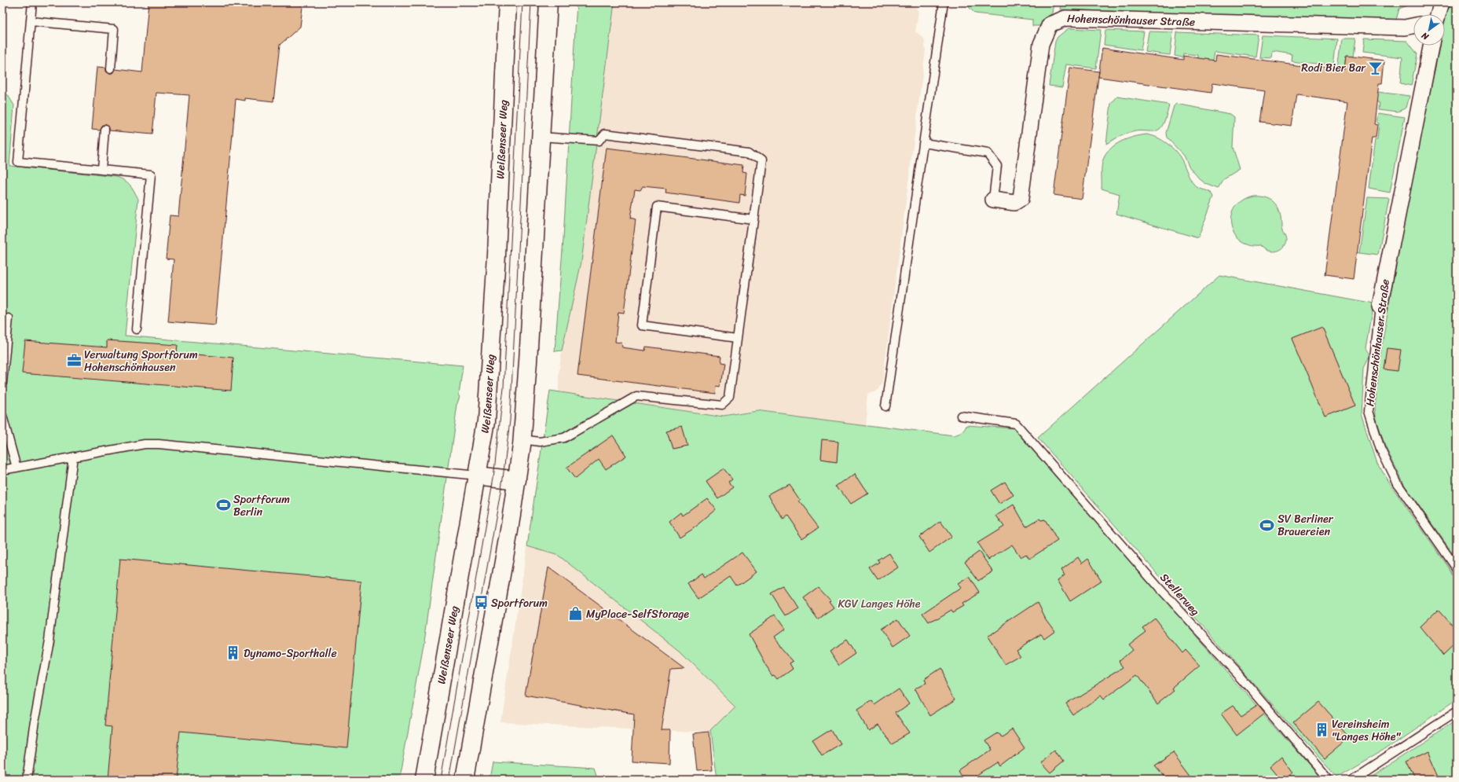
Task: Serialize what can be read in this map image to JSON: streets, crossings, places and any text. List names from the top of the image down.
{
  "streets": {
    "main road": ["Weißenseer Weg"],
    "street": ["Hohenschönhauser Straße"],
    "lane": ["Stellerweg"]
  },
  "parks": ["KGV Langes Höhe"],
  "places": {
    "bar": ["Rodi Bier Bar"],
    "office": ["Verwaltung Sportforum Hohenschönhausen"],
    "sports": ["Sportforum Berlin", "SV Berliner Brauereien"],
    "bus stop": ["Sportforum"],
    "shop": ["MyPlace-SelfStorage"],
    "building": ["Dynamo-Sporthalle", "Vereinsheim \"Langes Höhe\""]
  },
  "north": "bottom left"
}
